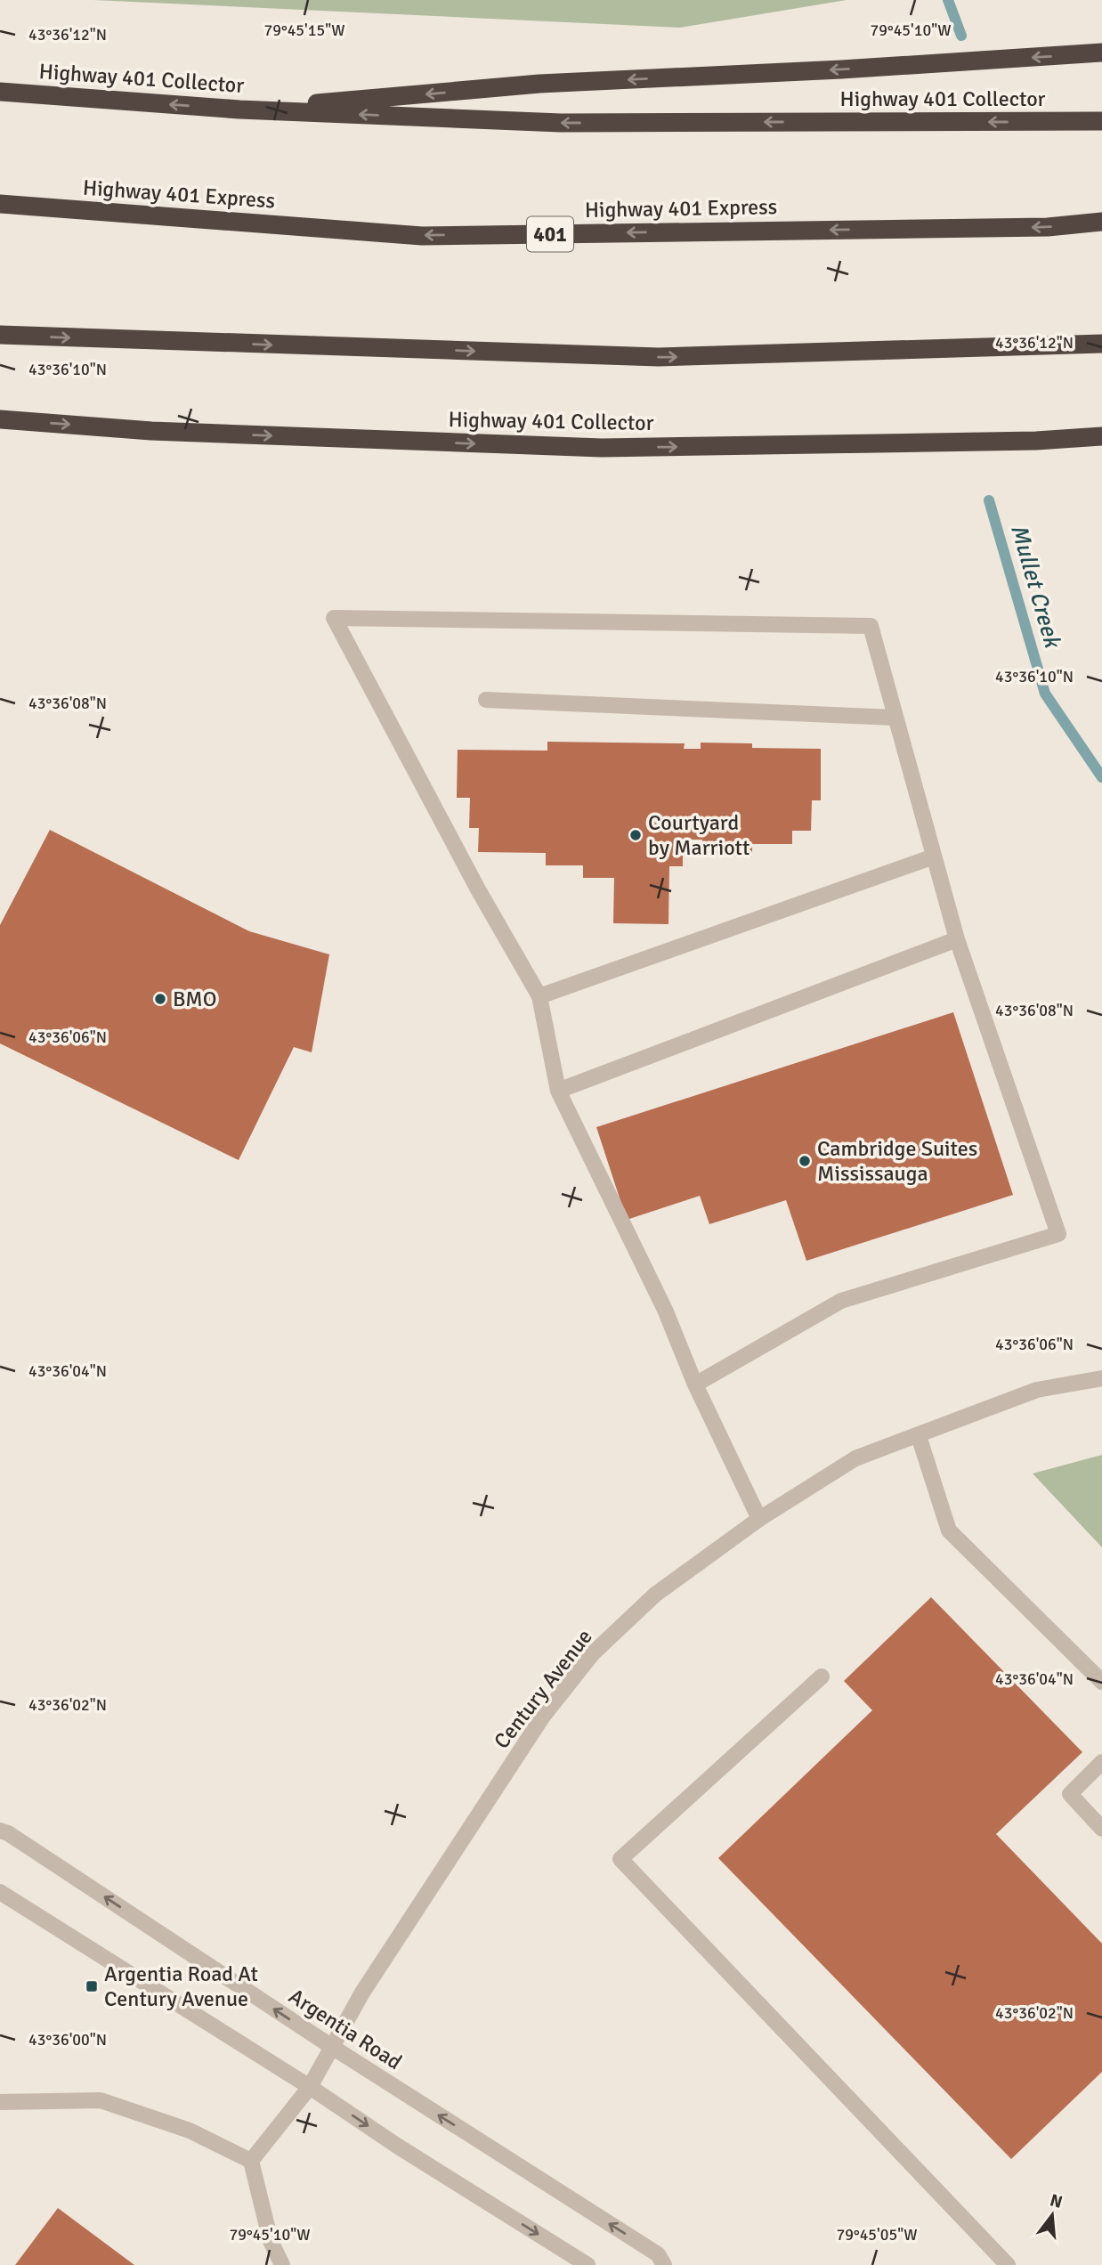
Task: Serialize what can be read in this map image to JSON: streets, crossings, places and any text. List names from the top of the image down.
{
  "streets": {
    "highway": ["Highway 401 Collector", "Highway 401 Express", "401"],
    "street": ["Century Avenue", "Argentia Road"]
  },
  "crossings": [
    ["Century Avenue", "Argentia Road"]
  ],
  "water": ["Mullet Creek"],
  "places": {
    "other": ["Courtyard by Marriott", "BMO", "Cambridge Suites Mississauga"],
    "transit": ["Argentia Road At Century Avenue"]
  },
  "north": "top",
  "coordinates": [
    "79°45'15\"W",
    "79°45'10\"W",
    "43°36'12\"N",
    "43°36'10\"N",
    "43°36'08\"N",
    "43°36'06\"N",
    "43°36'04\"N",
    "43°36'02\"N",
    "43°36'00\"N",
    "79°45'05\"W"
  ]
}
